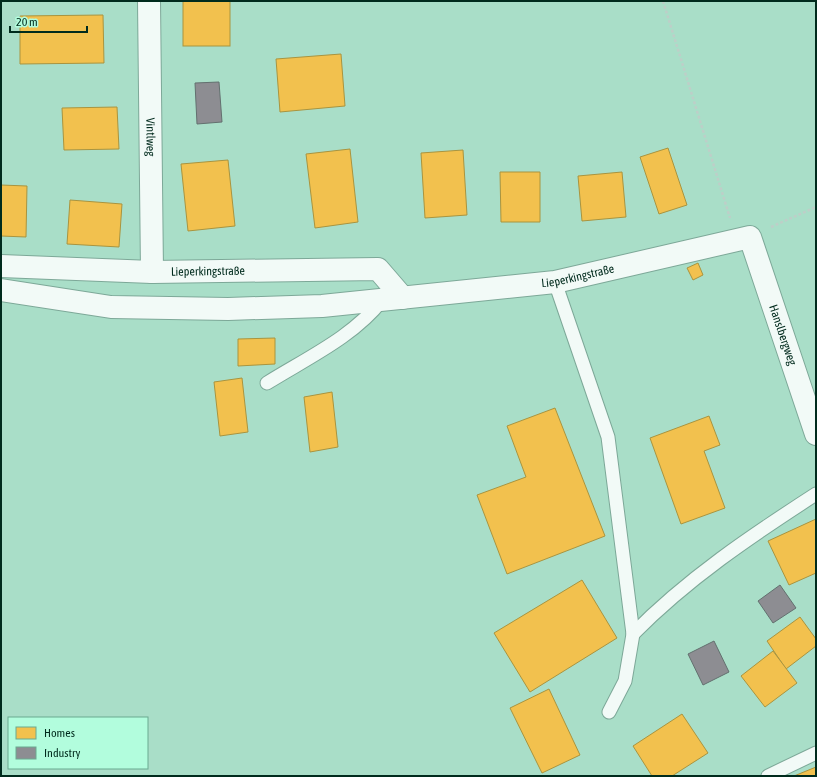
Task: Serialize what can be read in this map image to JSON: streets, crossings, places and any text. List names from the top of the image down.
{
  "streets": {
    "street": ["Vintlweg", "Lieperkingstraße", "Hanslbergweg"]
  },
  "crossings": [
    ["Vintlweg", "Lieperkingstraße"],
    ["Lieperkingstraße", "Hanslbergweg"]
  ],
  "legend": ["Homes", "Industry"],
  "scale_bar": "20 m"
}
